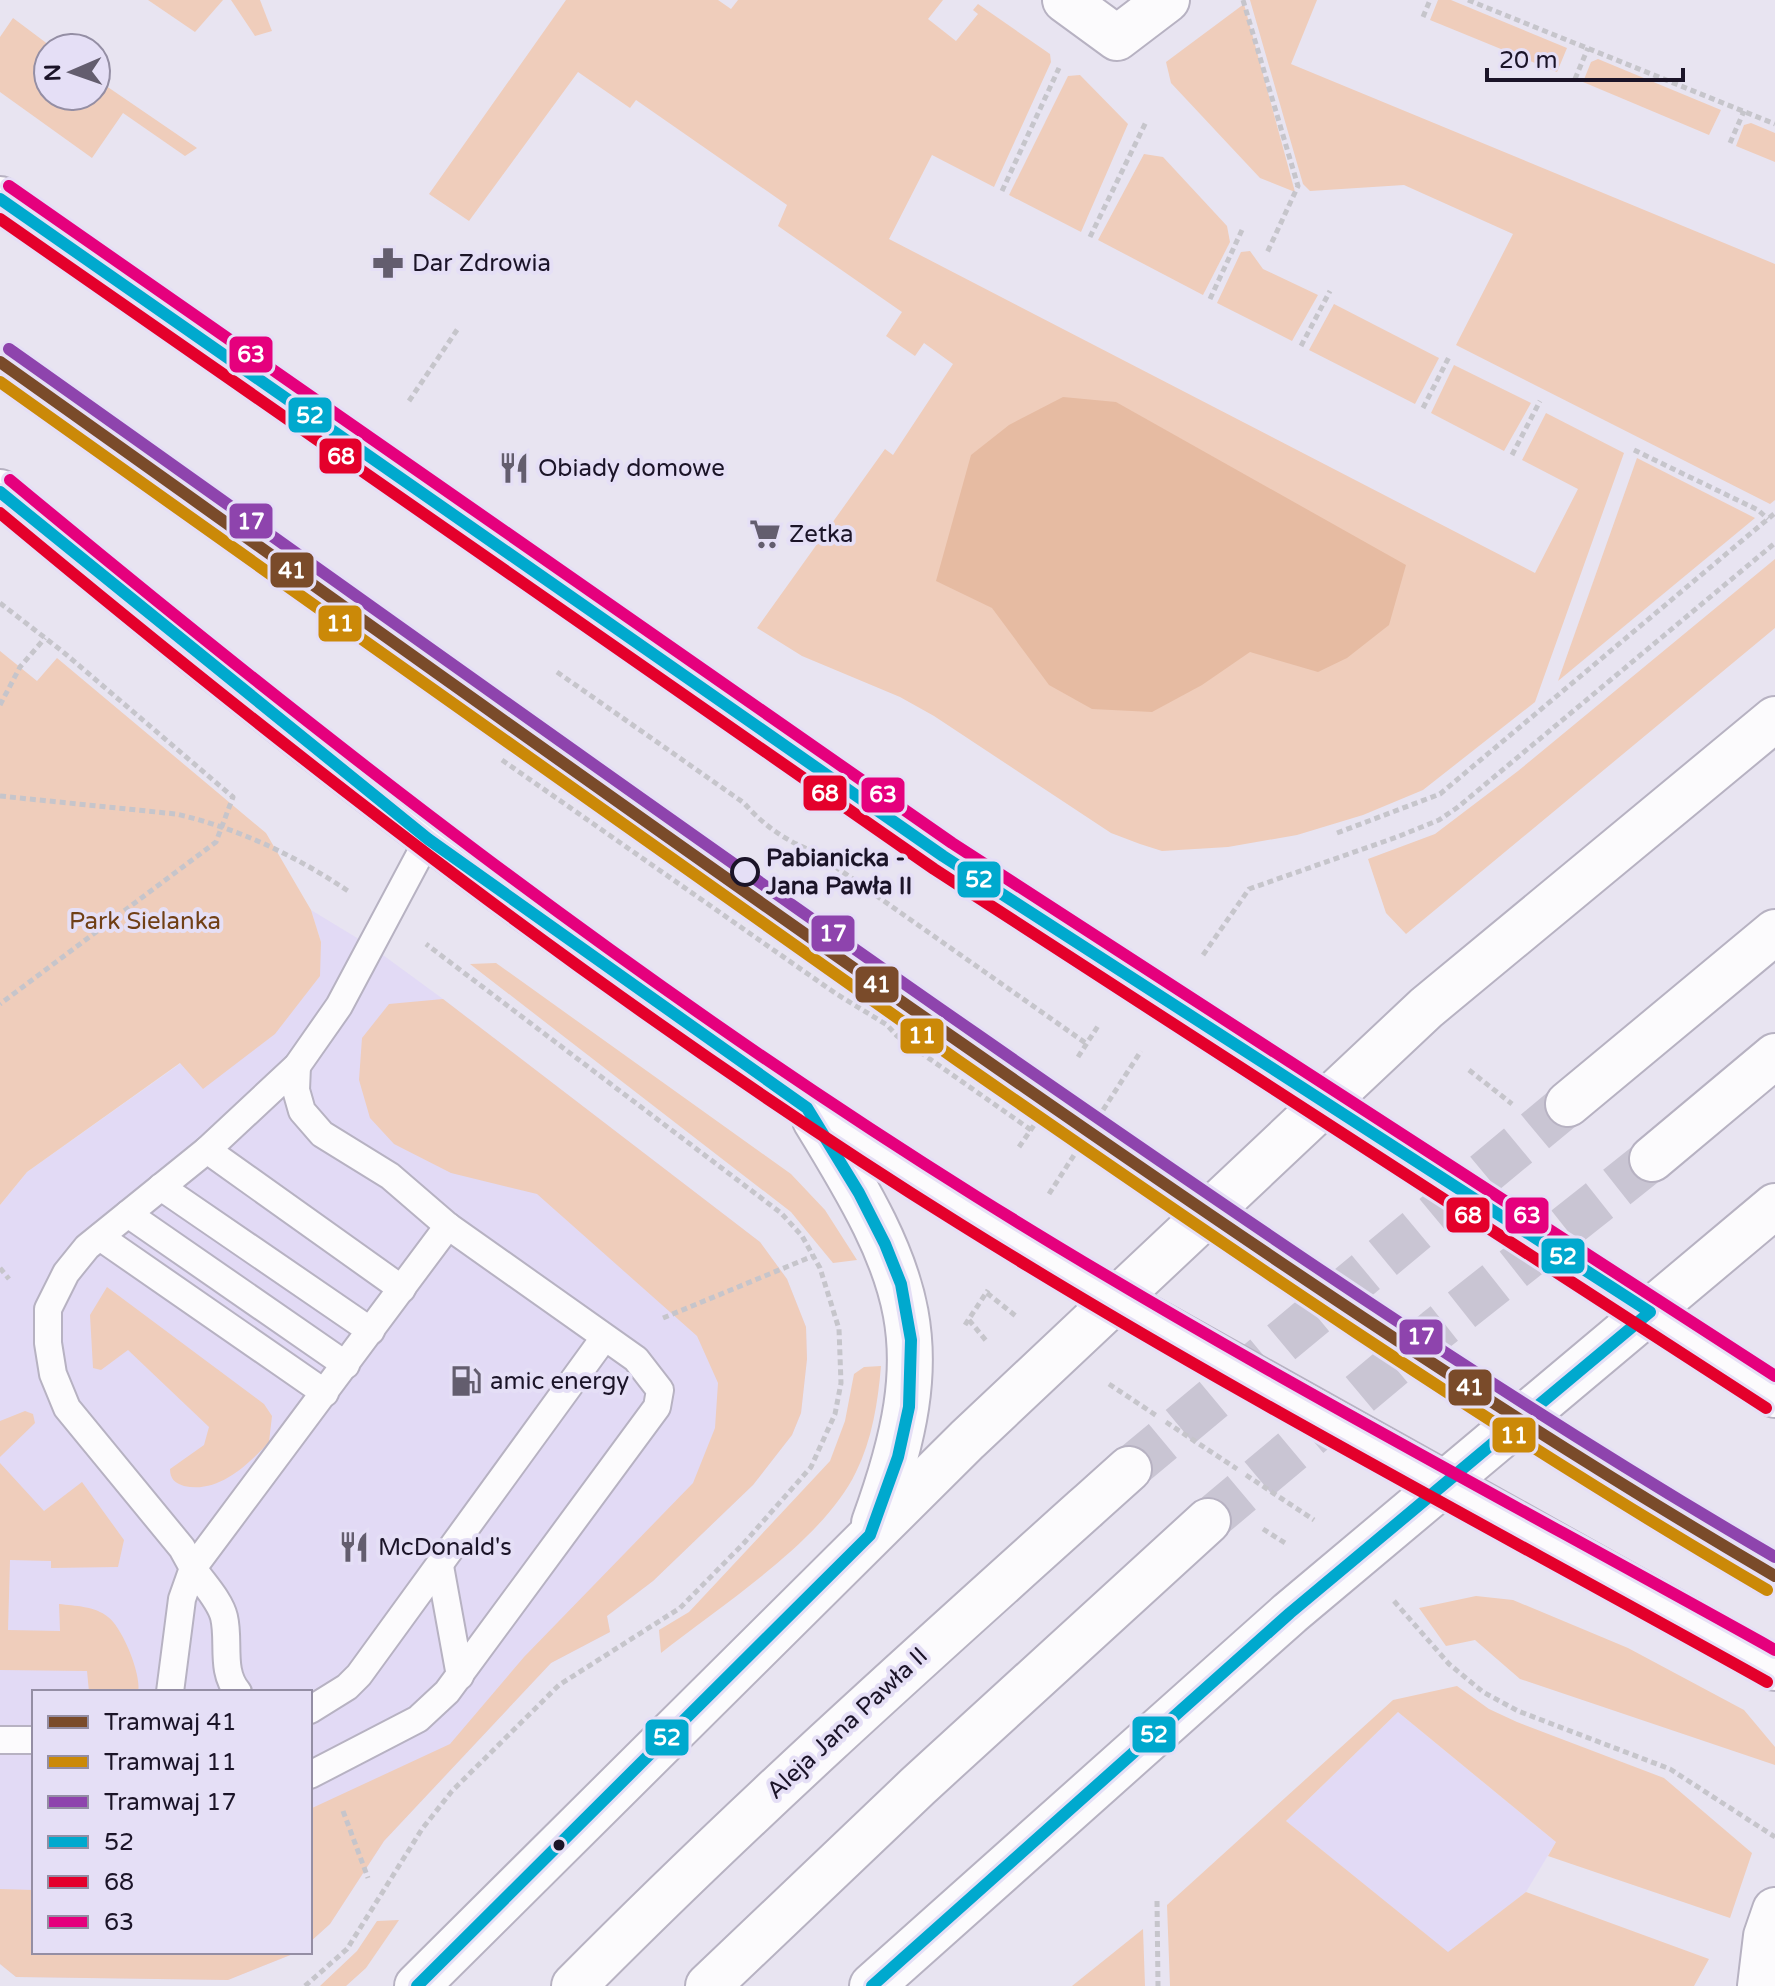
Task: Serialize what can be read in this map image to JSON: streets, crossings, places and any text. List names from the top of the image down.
{
  "streets": {
    "main road": ["Aleja Jana Pawła II"]
  },
  "parks": ["Park Sielanka"],
  "places": {
    "pharmacy": ["Dar Zdrowia"],
    "restaurant": ["Obiady domowe", "McDonald's"],
    "supermarket": ["Zetka"],
    "other": ["Pabianicka - Jana Pawła II"],
    "fuel station": ["amic energy"]
  },
  "lines": [
    "transit line 63",
    "transit line 52",
    "transit line 68",
    "tram line 17",
    "tram line 41",
    "tram line 11"
  ],
  "legend": [
    "Tramwaj 41",
    "Tramwaj 11",
    "Tramwaj 17",
    "52",
    "68",
    "63"
  ],
  "scale_bar": "20 m",
  "north": "left"
}
